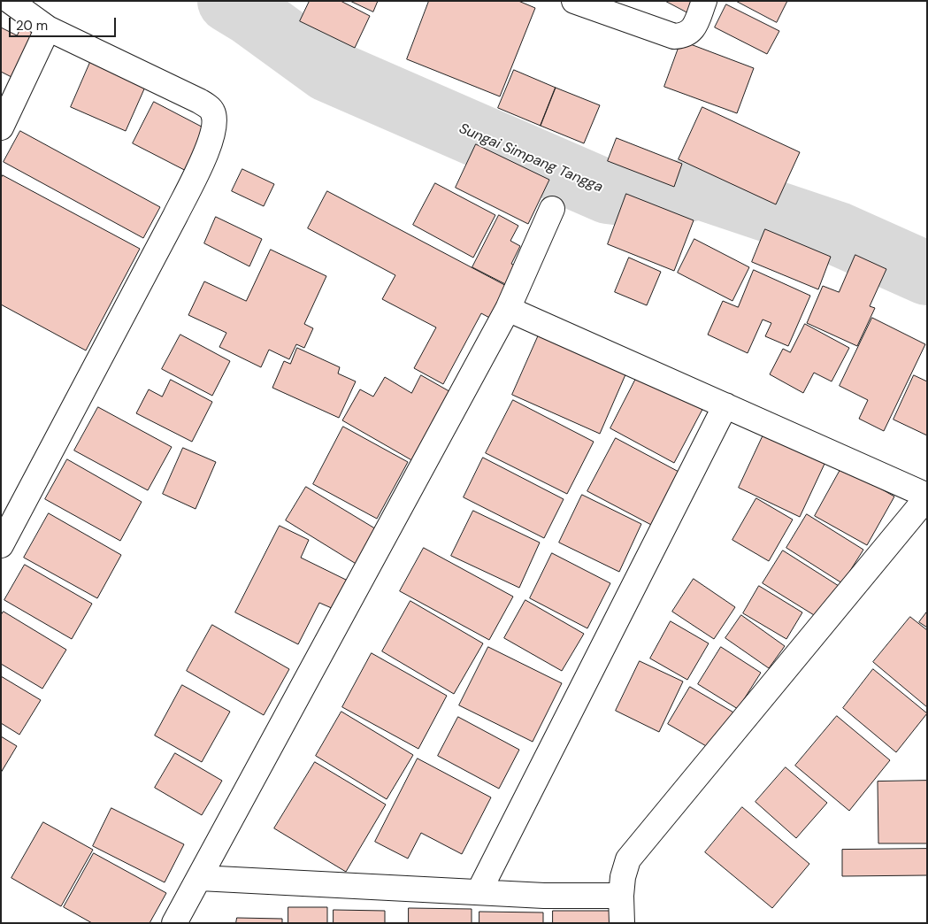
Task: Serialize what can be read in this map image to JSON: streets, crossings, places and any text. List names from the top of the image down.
{
  "water": ["Sungai Simpang Tangga"],
  "scale_bar": "20 m"
}
